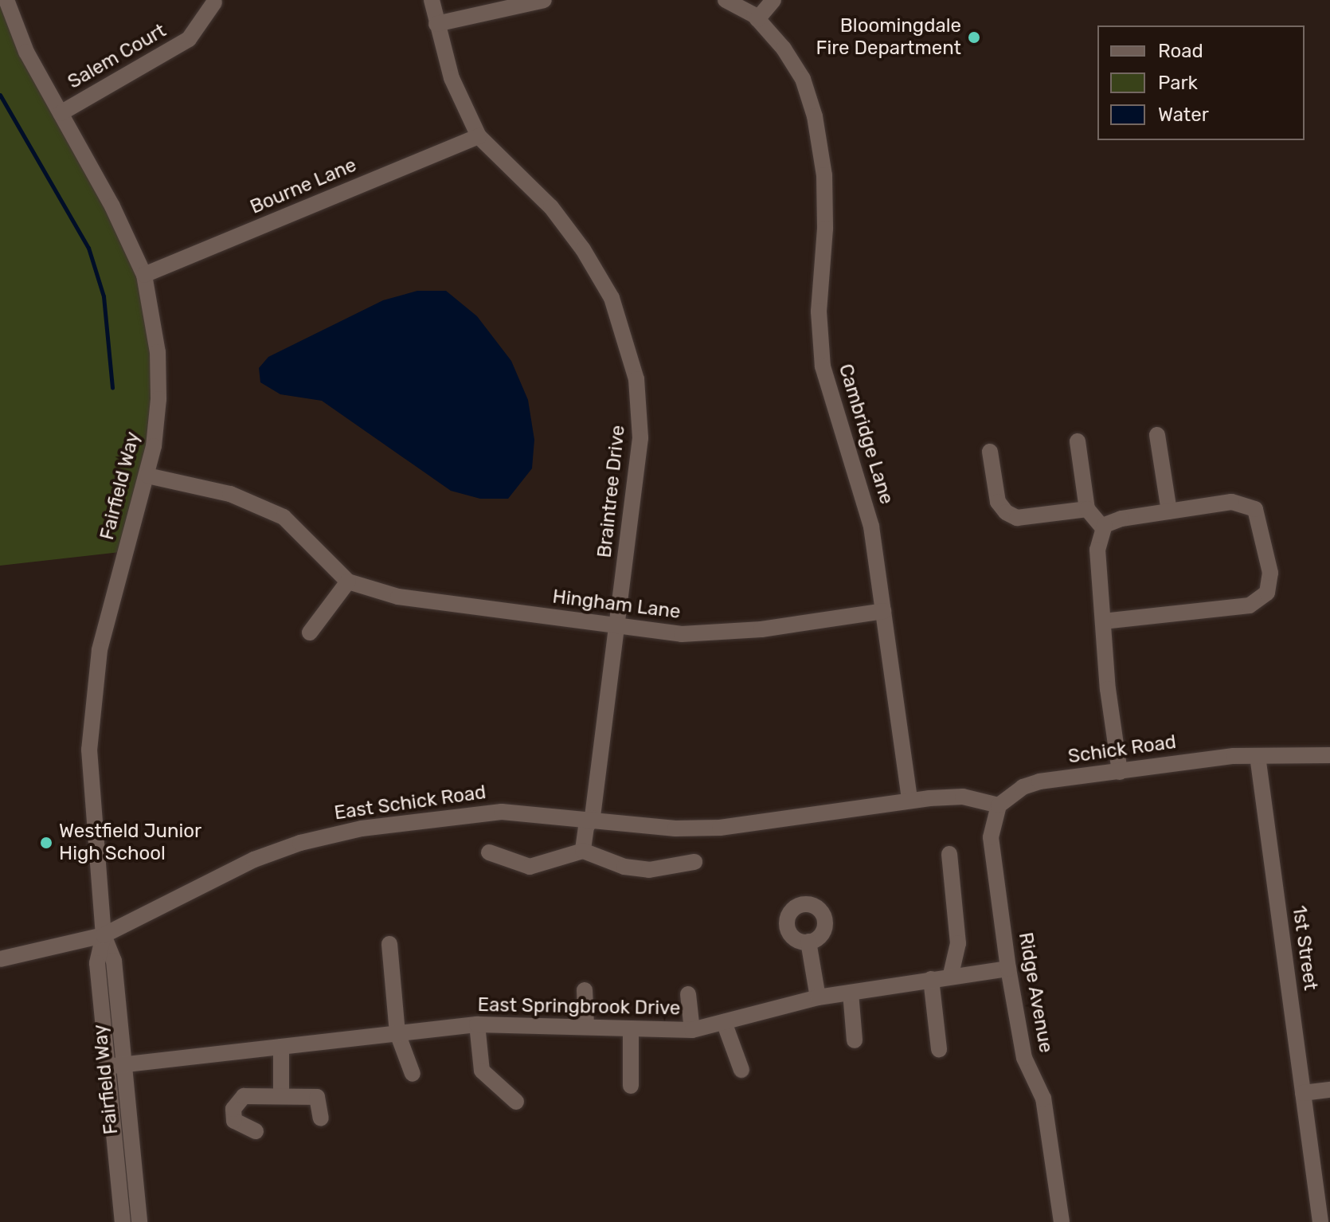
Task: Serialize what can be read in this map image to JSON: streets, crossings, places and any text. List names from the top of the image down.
{
  "streets": {
    "street": [
      "Salem Court",
      "Bourne Lane",
      "Cambridge Lane",
      "Fairfield Way",
      "Braintree Drive",
      "Hingham Lane",
      "Schick Road",
      "East Schick Road",
      "1st Street",
      "Ridge Avenue",
      "East Springbrook Drive"
    ]
  },
  "crossings": [
    ["Salem Court", "Fairfield Way"],
    ["Bourne Lane", "Fairfield Way"],
    ["Bourne Lane", "Braintree Drive"],
    ["Cambridge Lane", "Hingham Lane"],
    ["Cambridge Lane", "East Schick Road"],
    ["Fairfield Way", "Hingham Lane"],
    ["Fairfield Way", "East Schick Road"],
    ["Fairfield Way", "East Springbrook Drive"],
    ["Braintree Drive", "Hingham Lane"],
    ["Braintree Drive", "East Schick Road"],
    ["Schick Road", "East Schick Road"],
    ["Schick Road", "1st Street"],
    ["Schick Road", "Ridge Avenue"],
    ["East Schick Road", "Ridge Avenue"],
    ["Ridge Avenue", "East Springbrook Drive"]
  ],
  "places": ["Bloomingdale Fire Department", "Westfield Junior High School"],
  "legend": ["Road", "Park", "Water"]
}
